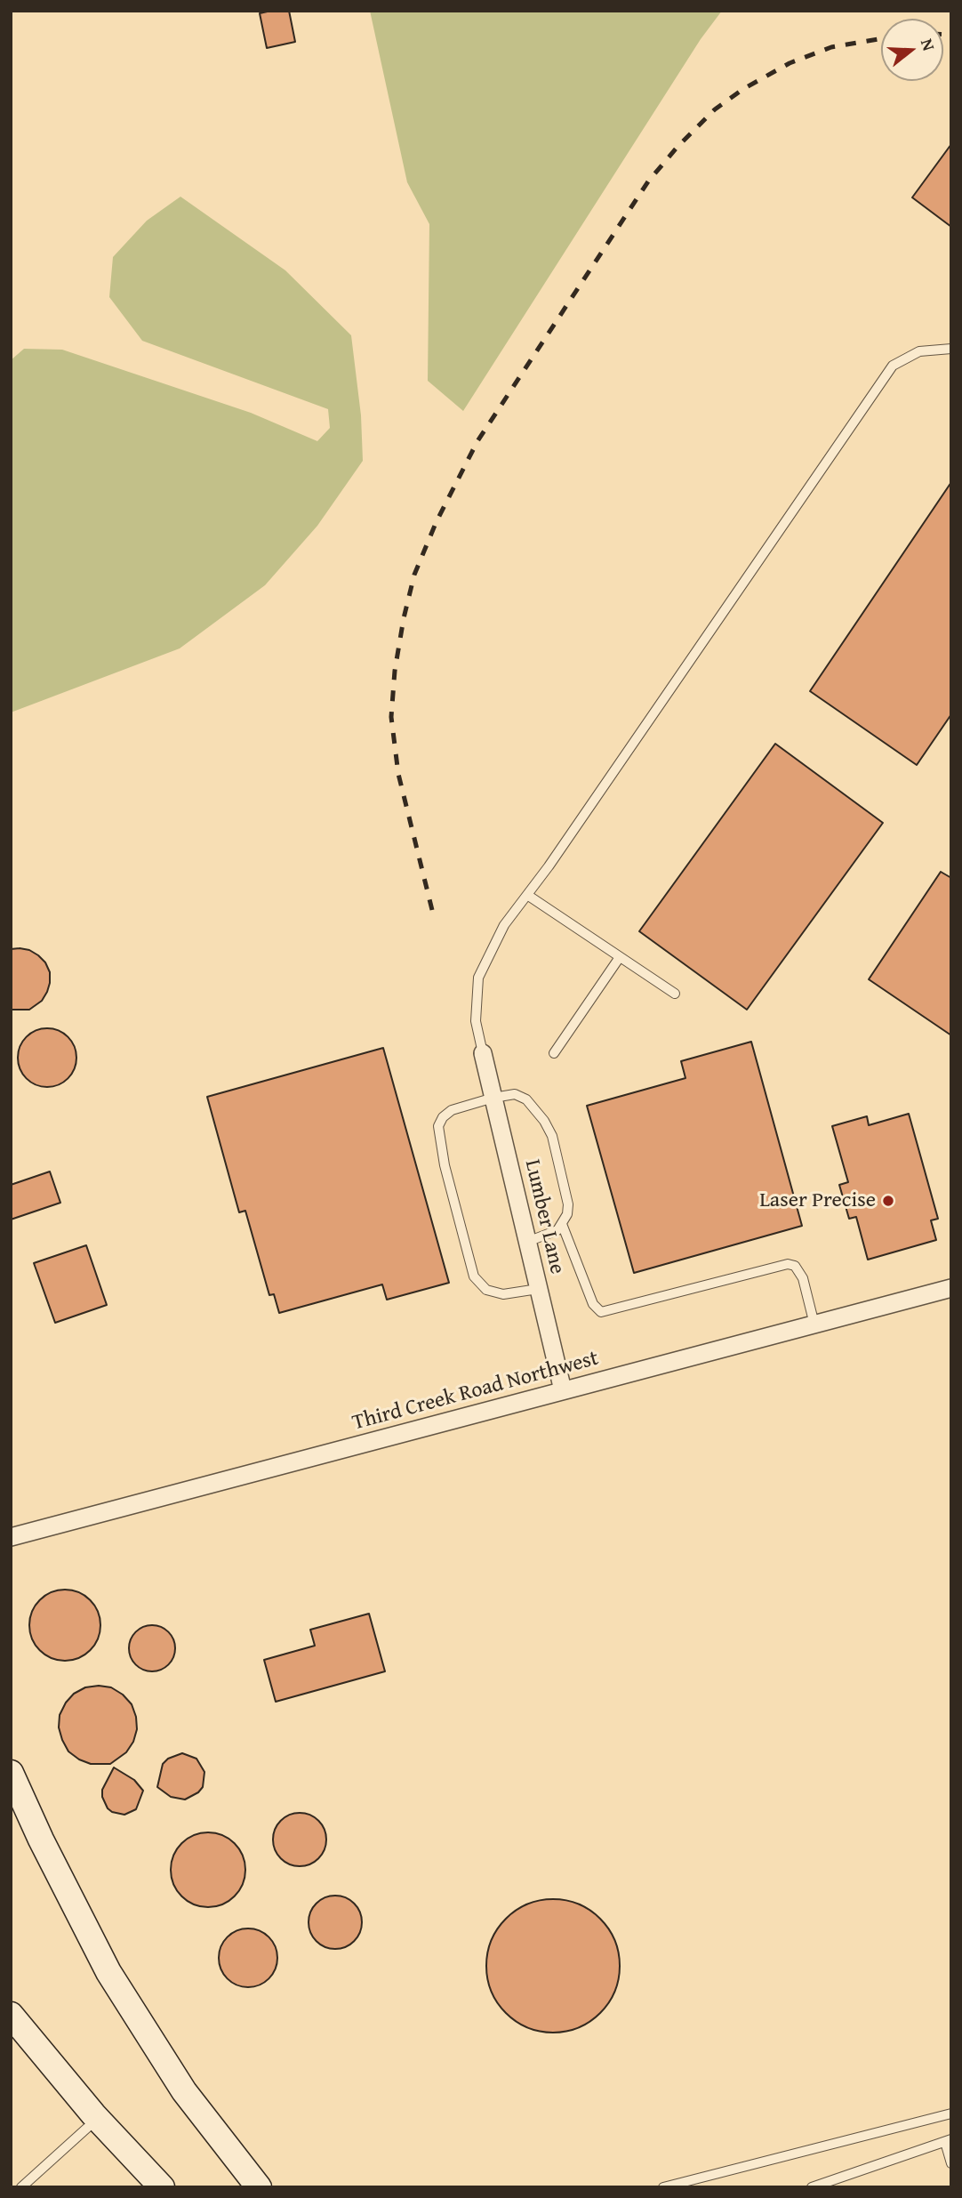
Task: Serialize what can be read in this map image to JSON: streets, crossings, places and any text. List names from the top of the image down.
{
  "streets": {
    "street": ["Lumber Lane", "Third Creek Road Northwest"]
  },
  "crossings": [
    ["Lumber Lane", "Third Creek Road Northwest"]
  ],
  "places": ["Laser Precise"],
  "north": "right"
}
